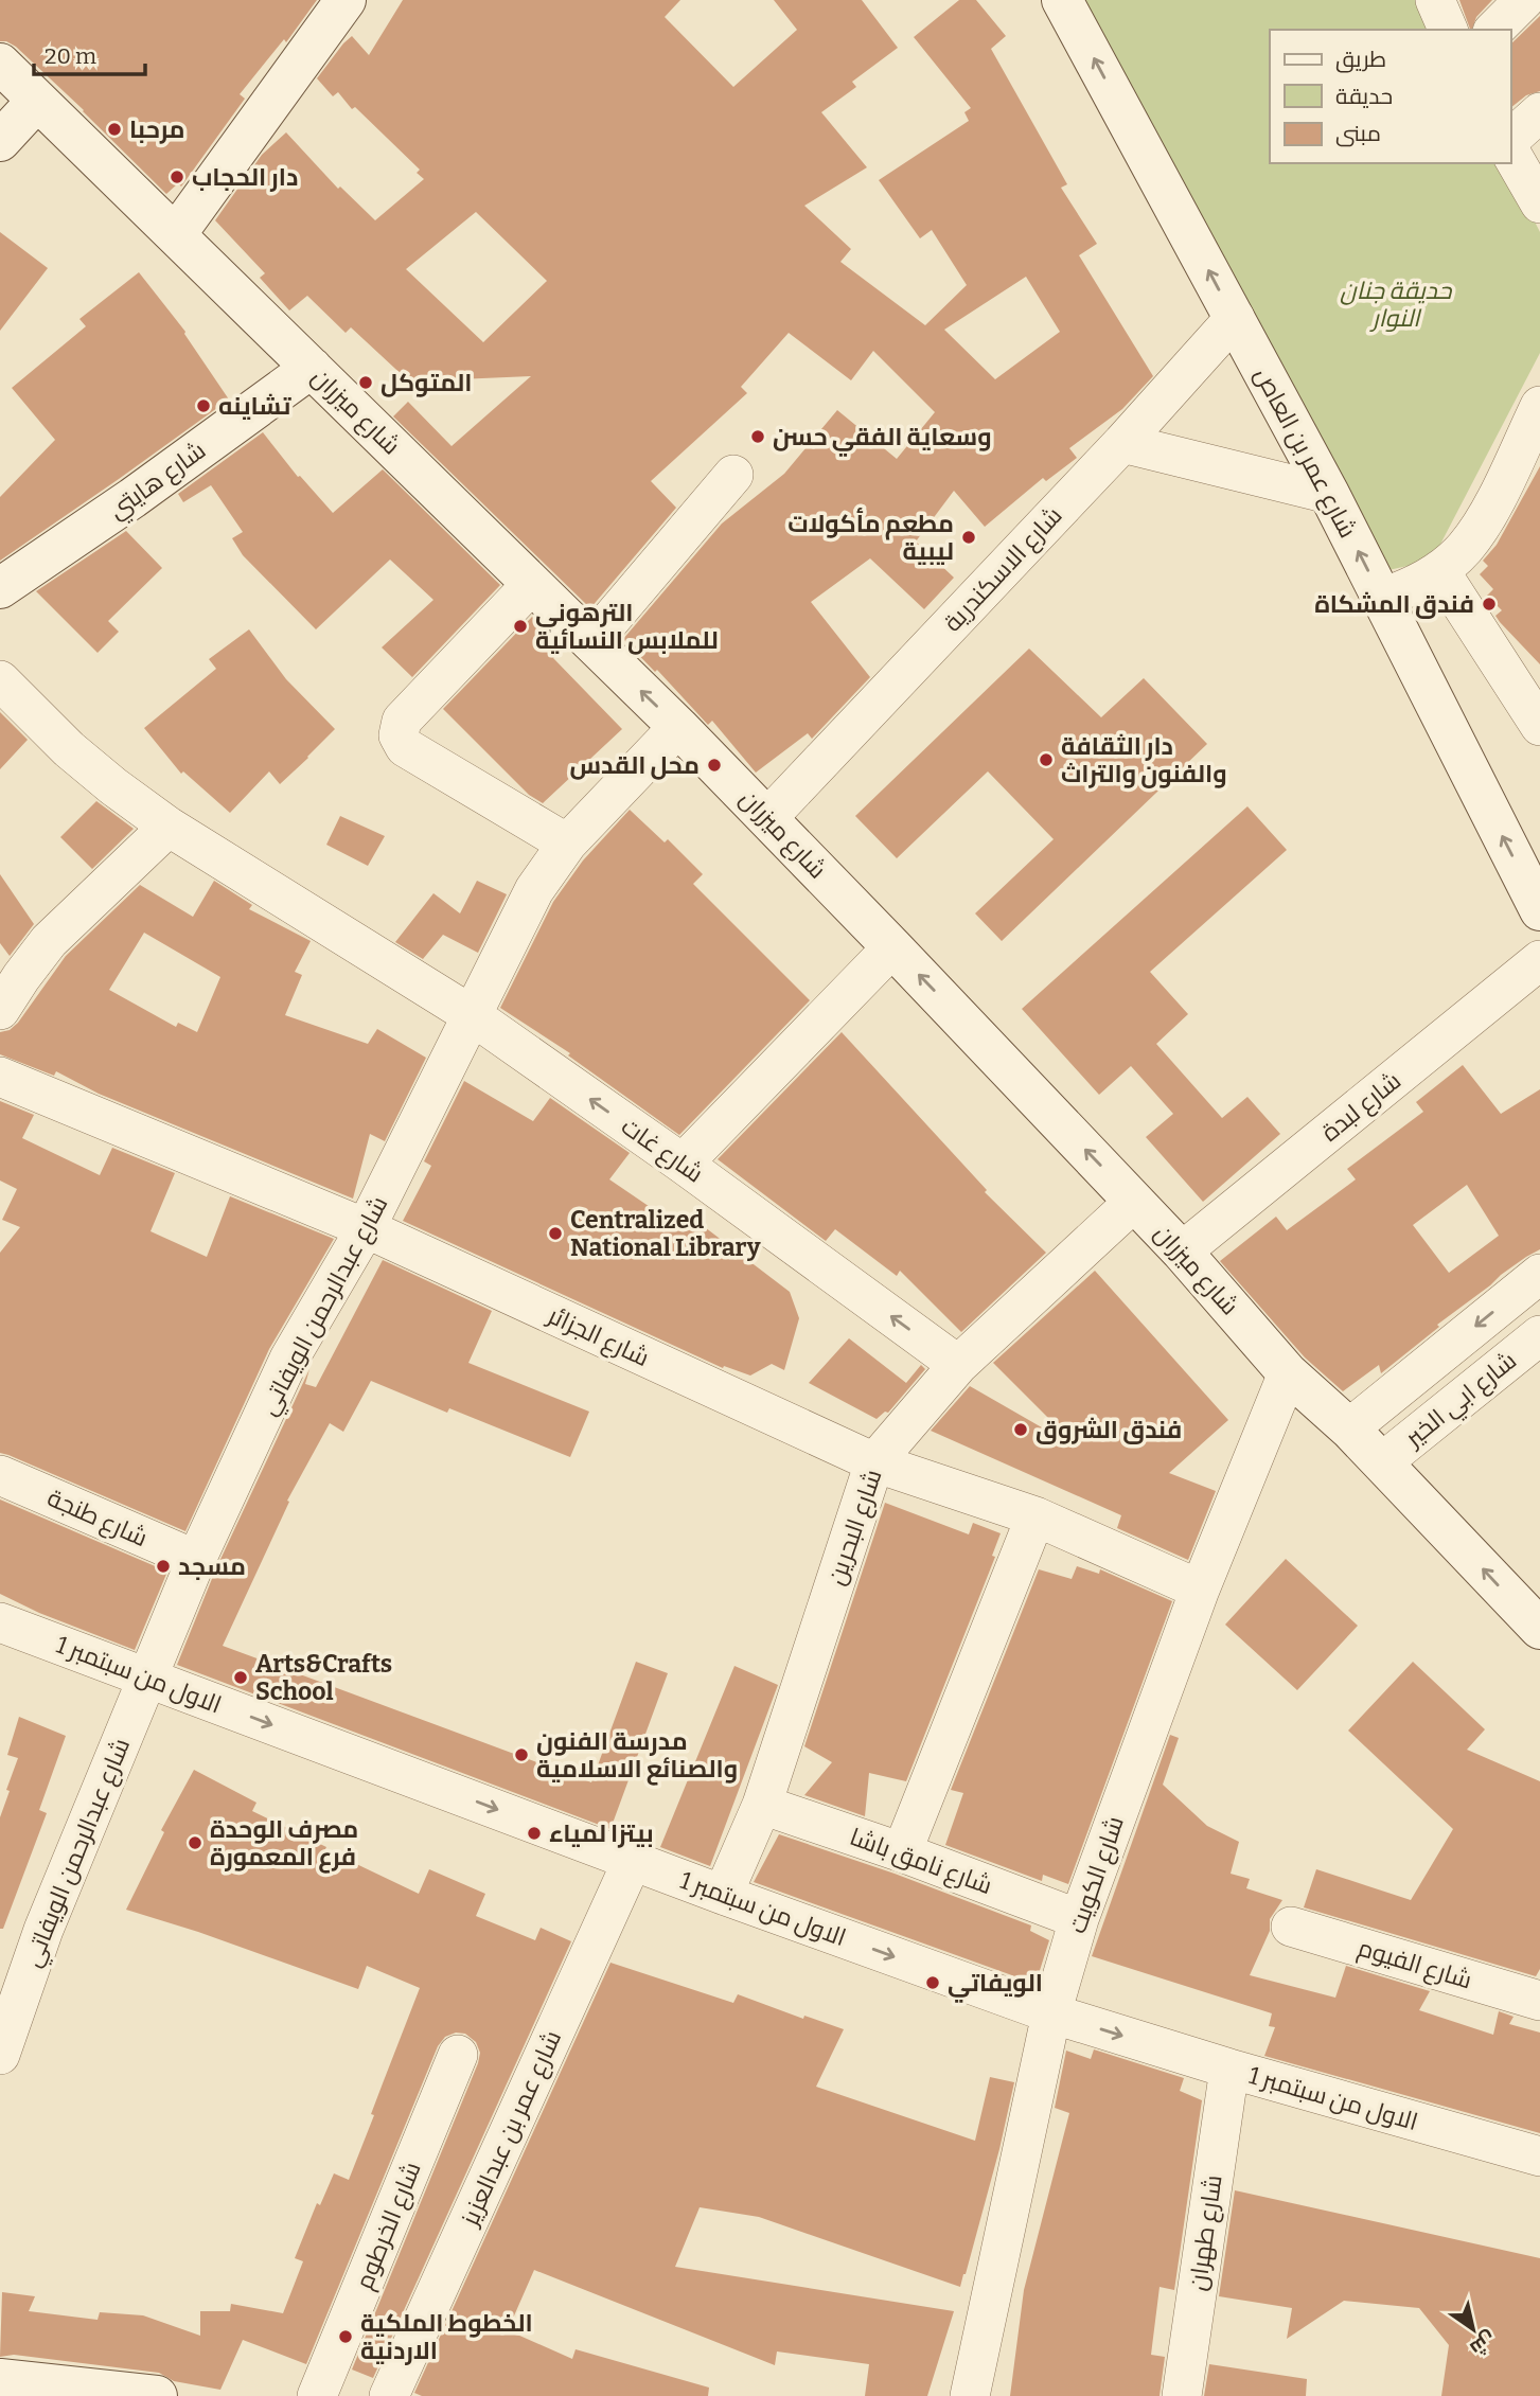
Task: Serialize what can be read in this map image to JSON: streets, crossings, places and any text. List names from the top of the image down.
{
  "streets": {
    "street": [
      "شارع ميزران",
      "شارع عمر بن العاص",
      "شارع هايتي",
      "شارع الاسكندرية",
      "شارع لبدة",
      "شارع غات",
      "شارع عبدالرحمن الويفاتي",
      "شارع الجزائر",
      "شارع ابي الخير",
      "شارع طنجة",
      "شارع البحرين",
      "الاول من سبتمبر 1",
      "شارع نامق باشا",
      "شارع الكويت",
      "شارع الفيوم",
      "شارع عمر بن عبدالعزيز",
      "شارع الخرطوم",
      "شارع طهران"
    ]
  },
  "crossings": [
    ["شارع ميزران", "شارع هايتي"],
    ["شارع ميزران", "شارع الاسكندرية"],
    ["شارع ميزران", "شارع لبدة"],
    ["شارع ميزران", "شارع عبدالرحمن الويفاتي"],
    ["شارع ميزران", "شارع ابي الخير"],
    ["شارع ميزران", "شارع البحرين"],
    ["شارع ميزران", "شارع الكويت"],
    ["شارع عمر بن العاص", "شارع الاسكندرية"],
    ["شارع غات", "شارع عبدالرحمن الويفاتي"],
    ["شارع غات", "شارع البحرين"],
    ["شارع عبدالرحمن الويفاتي", "شارع الجزائر"],
    ["شارع عبدالرحمن الويفاتي", "شارع طنجة"],
    ["شارع عبدالرحمن الويفاتي", "الاول من سبتمبر 1"],
    ["شارع الجزائر", "شارع البحرين"],
    ["شارع الجزائر", "شارع الكويت"],
    ["شارع البحرين", "الاول من سبتمبر 1"],
    ["شارع البحرين", "شارع نامق باشا"],
    ["الاول من سبتمبر 1", "شارع الكويت"],
    ["الاول من سبتمبر 1", "شارع عمر بن عبدالعزيز"],
    ["الاول من سبتمبر 1", "شارع طهران"],
    ["شارع نامق باشا", "شارع الكويت"]
  ],
  "one_way": ["شارع عمر بن العاص", "شارع غات", "الاول من سبتمبر 1"],
  "parks": ["حديقة جنان النوار"],
  "places": [
    "مرحبا",
    "دار الحجاب",
    "المتوكل",
    "تشاينه",
    "وسعاية الفقي حسن",
    "مطعم مأكولات ليبية",
    "فندق المشكاة",
    "الترهوني للملابس النسائية",
    "دار الثقافة والفنون والتراث",
    "محل القدس",
    "Centralized National Library",
    "فندق الشروق",
    "مسجد",
    "Arts&Crafts School",
    "مدرسة الفنون والصنائع الاسلامية",
    "بيتزا لمياء",
    "مصرف الوحدة فرع المعمورة",
    "الويفاتي",
    "الخطوط الملكية الاردنية"
  ],
  "legend": ["طريق", "حديقة", "مبنى"],
  "scale_bar": "20 m",
  "north": "bottom right"
}
